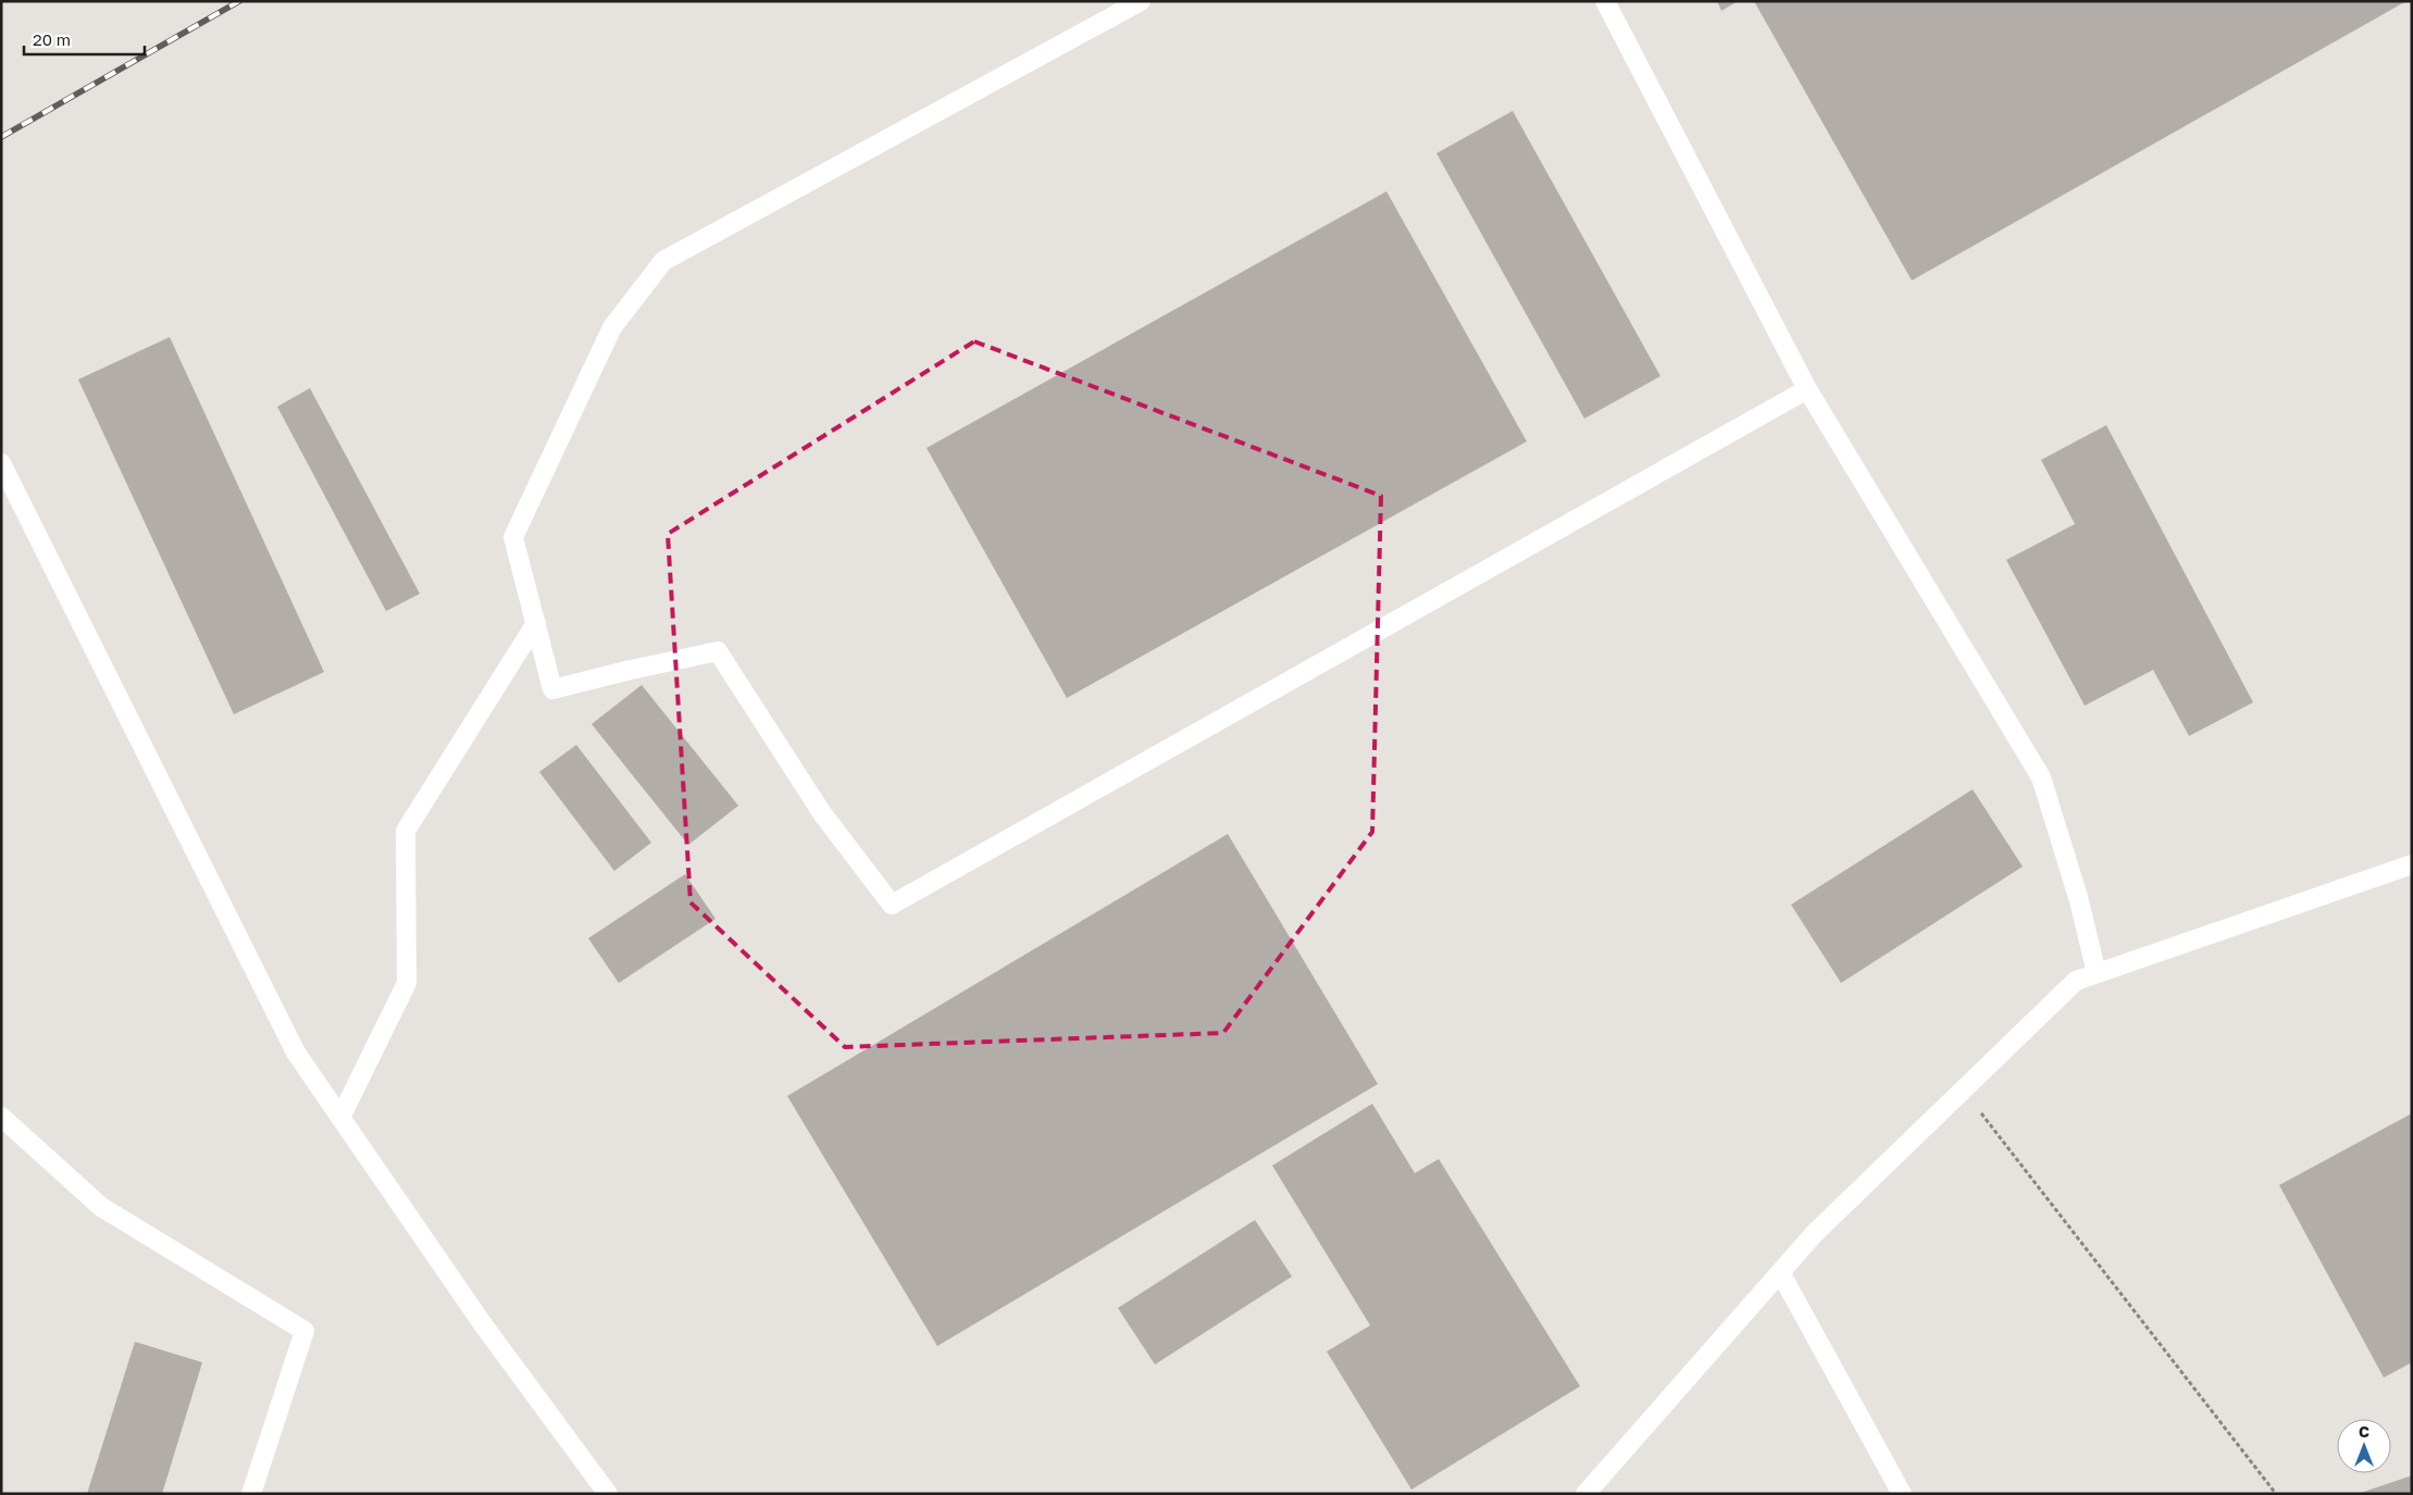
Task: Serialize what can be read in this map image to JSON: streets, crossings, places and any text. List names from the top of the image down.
{
  "scale_bar": "20 m",
  "north": "top"
}
